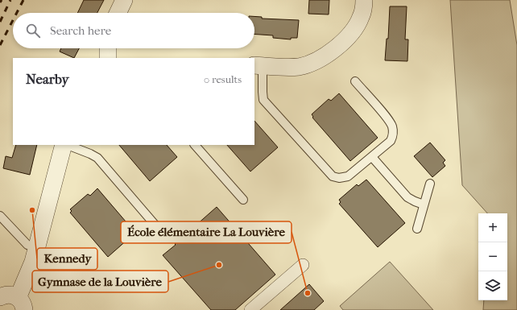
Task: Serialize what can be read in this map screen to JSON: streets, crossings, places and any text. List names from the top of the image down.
{
  "places": ["Kennedy", "Gymnase de la Louvière", "École élémentaire La Louvière"],
  "page": {
    "search": "Search here",
    "heading": ["Nearby", "0 results"],
    "map_buttons": ["+", "−"]
  }
}
